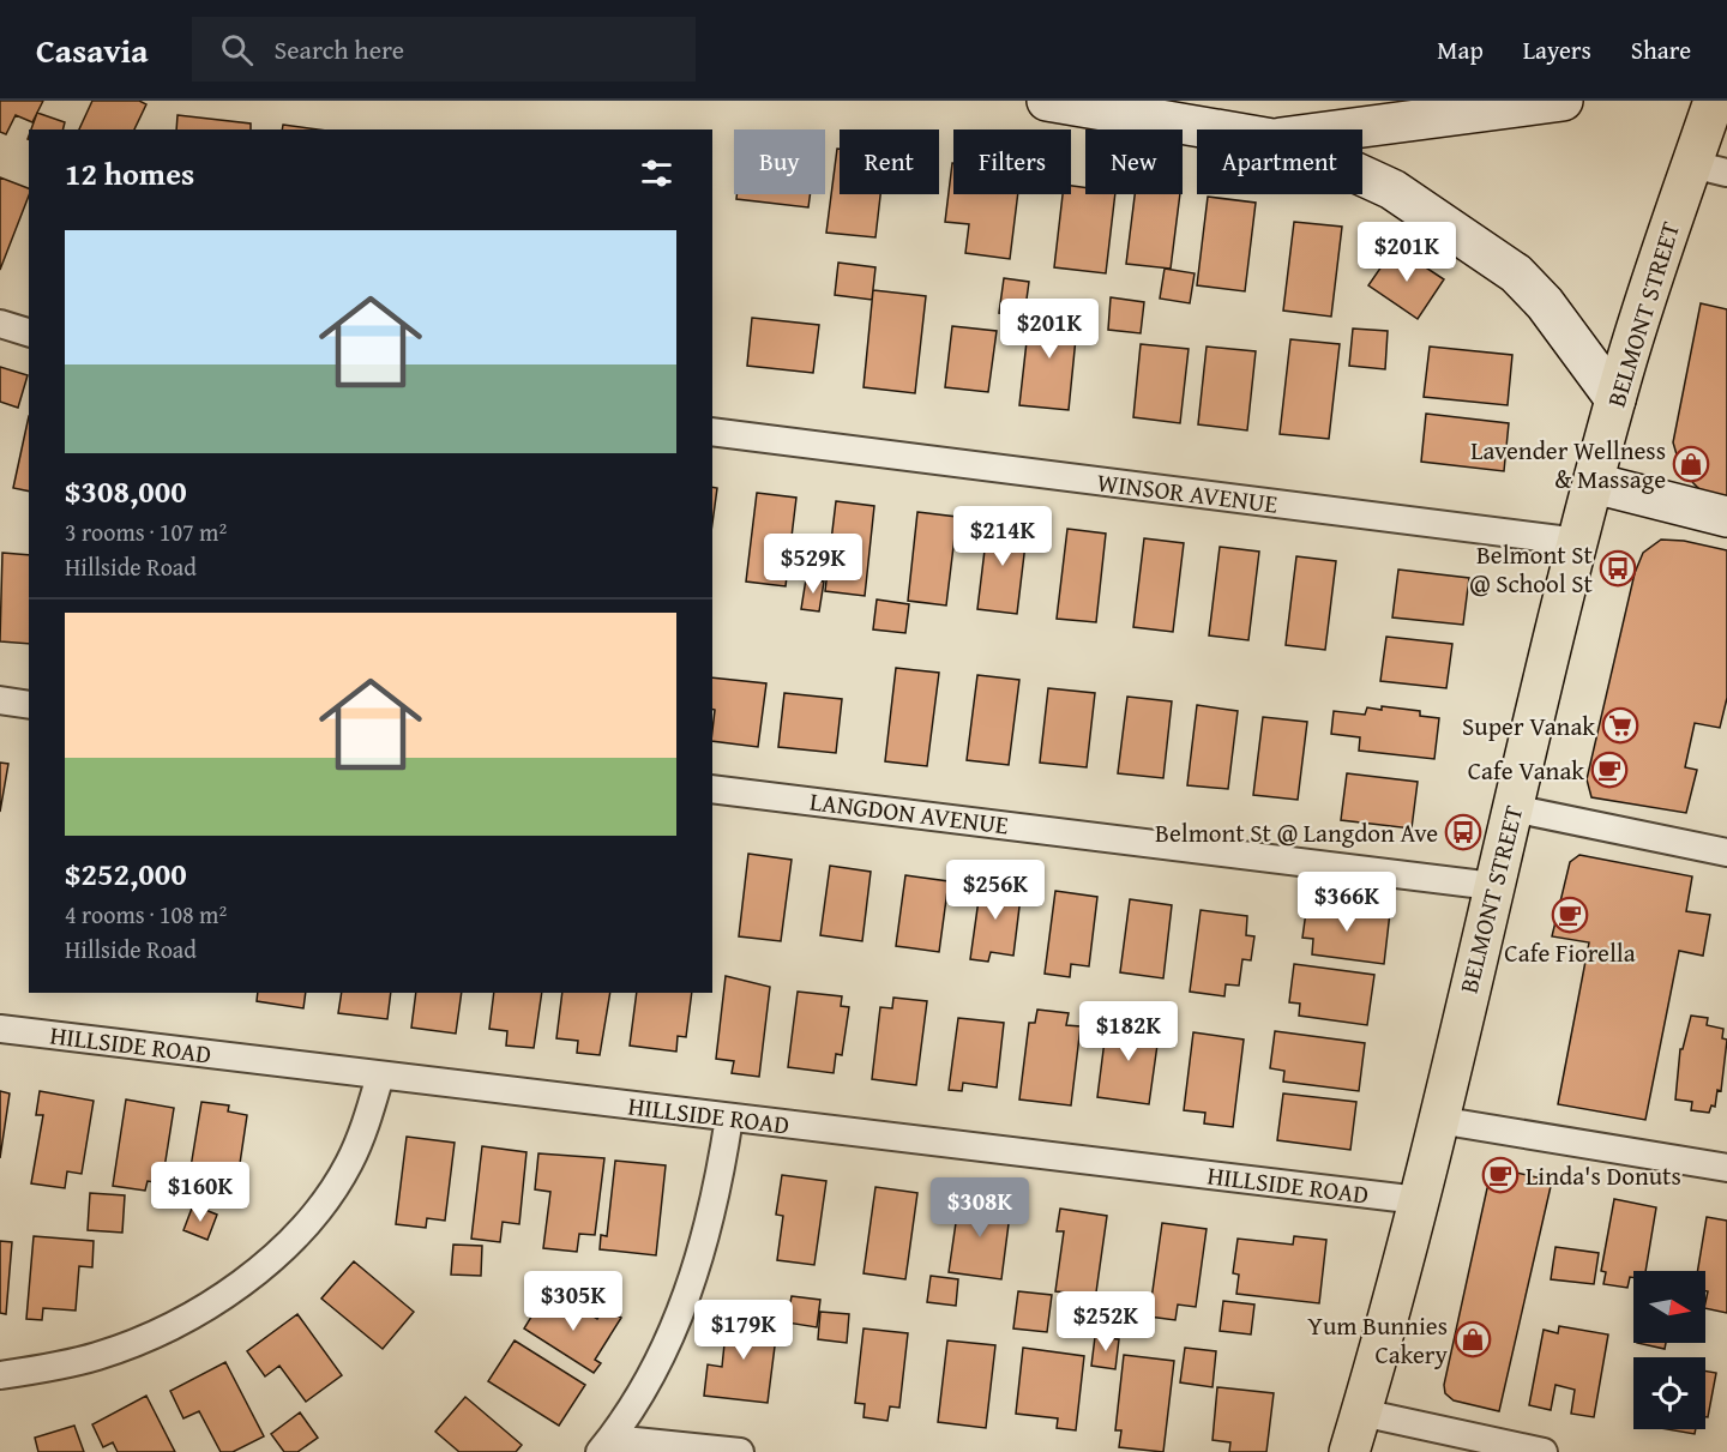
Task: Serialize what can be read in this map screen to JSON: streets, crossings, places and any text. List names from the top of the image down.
{
  "streets": {
    "main road": ["BELMONT STREET"],
    "street": ["WINSOR AVENUE", "LANGDON AVENUE", "HILLSIDE ROAD"]
  },
  "crossings": [
    ["BELMONT STREET", "WINSOR AVENUE"],
    ["BELMONT STREET", "LANGDON AVENUE"],
    ["BELMONT STREET", "HILLSIDE ROAD"]
  ],
  "places": {
    "shop": ["Lavender Wellness & Massage", "Yum Bunnies Cakery"],
    "bus stop": ["Belmont St @ School St", "Belmont St @ Langdon Ave"],
    "supermarket": ["Super Vanak"],
    "cafe": ["Cafe Vanak", "Cafe Fiorella", "Linda's Donuts"]
  },
  "north": "right",
  "page": {
    "header": "Casavia",
    "search": "Search here",
    "nav": ["Map", "Layers", "Share"],
    "chip": [
      "Buy",
      "Rent",
      "Filters",
      "New",
      "Apartment"
    ],
    "heading": "12 homes",
    "list": [
      {
        "name": "$308,000",
        "note": "3 rooms · 107 m² · Hillside Road"
      },
      {
        "name": "$252,000",
        "note": "4 rooms · 108 m² · Hillside Road"
      }
    ],
    "price": [
      "$201K",
      "$201K",
      "$214K",
      "$529K",
      "$256K",
      "$366K",
      "$182K",
      "$160K",
      "$308K",
      "$305K",
      "$252K",
      "$179K"
    ]
  }
}
